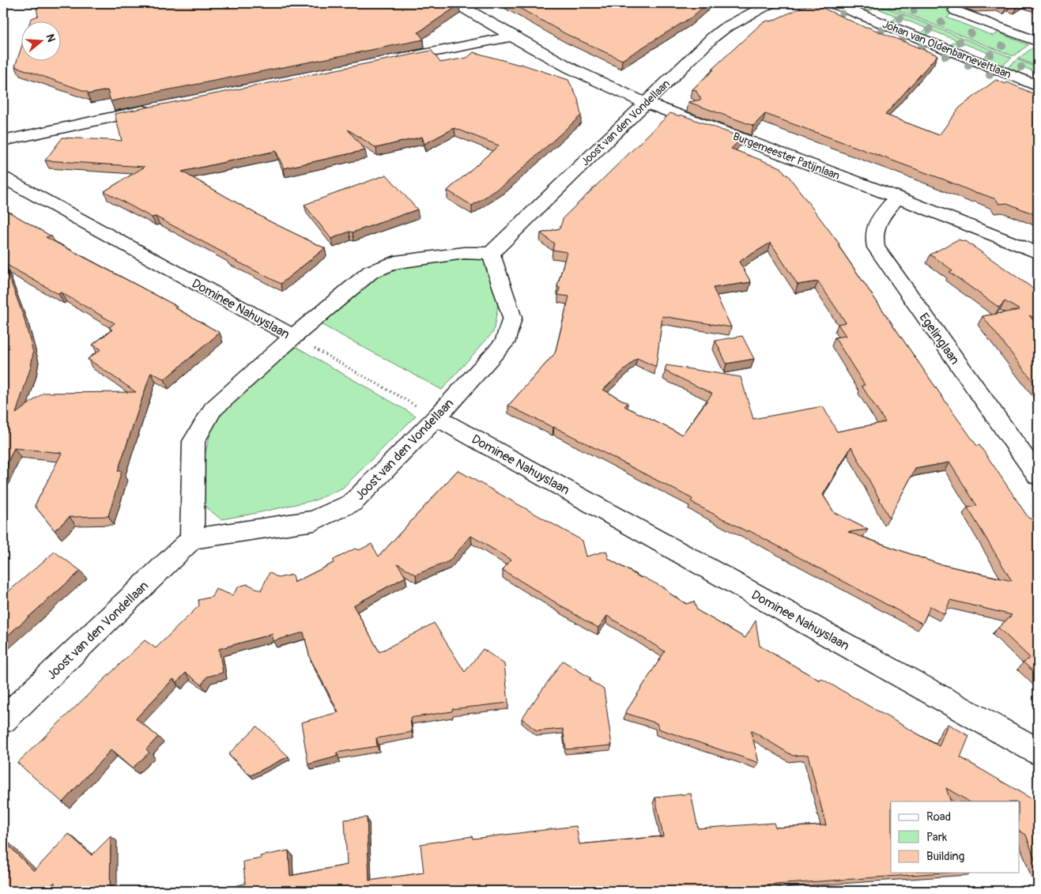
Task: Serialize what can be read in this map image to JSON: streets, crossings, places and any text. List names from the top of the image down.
{
  "streets": {
    "street": [
      "Johan van Oldenbarneveltlaan",
      "Joost van den Vondellaan",
      "Burgemeester Patijnlaan",
      "Dominee Nahuyslaan",
      "Egelinglaan"
    ]
  },
  "crossings": [
    ["Joost van den Vondellaan", "Burgemeester Patijnlaan"],
    ["Joost van den Vondellaan", "Dominee Nahuyslaan"],
    ["Burgemeester Patijnlaan", "Egelinglaan"]
  ],
  "legend": ["Road", "Park", "Building"],
  "north": "right"
}
